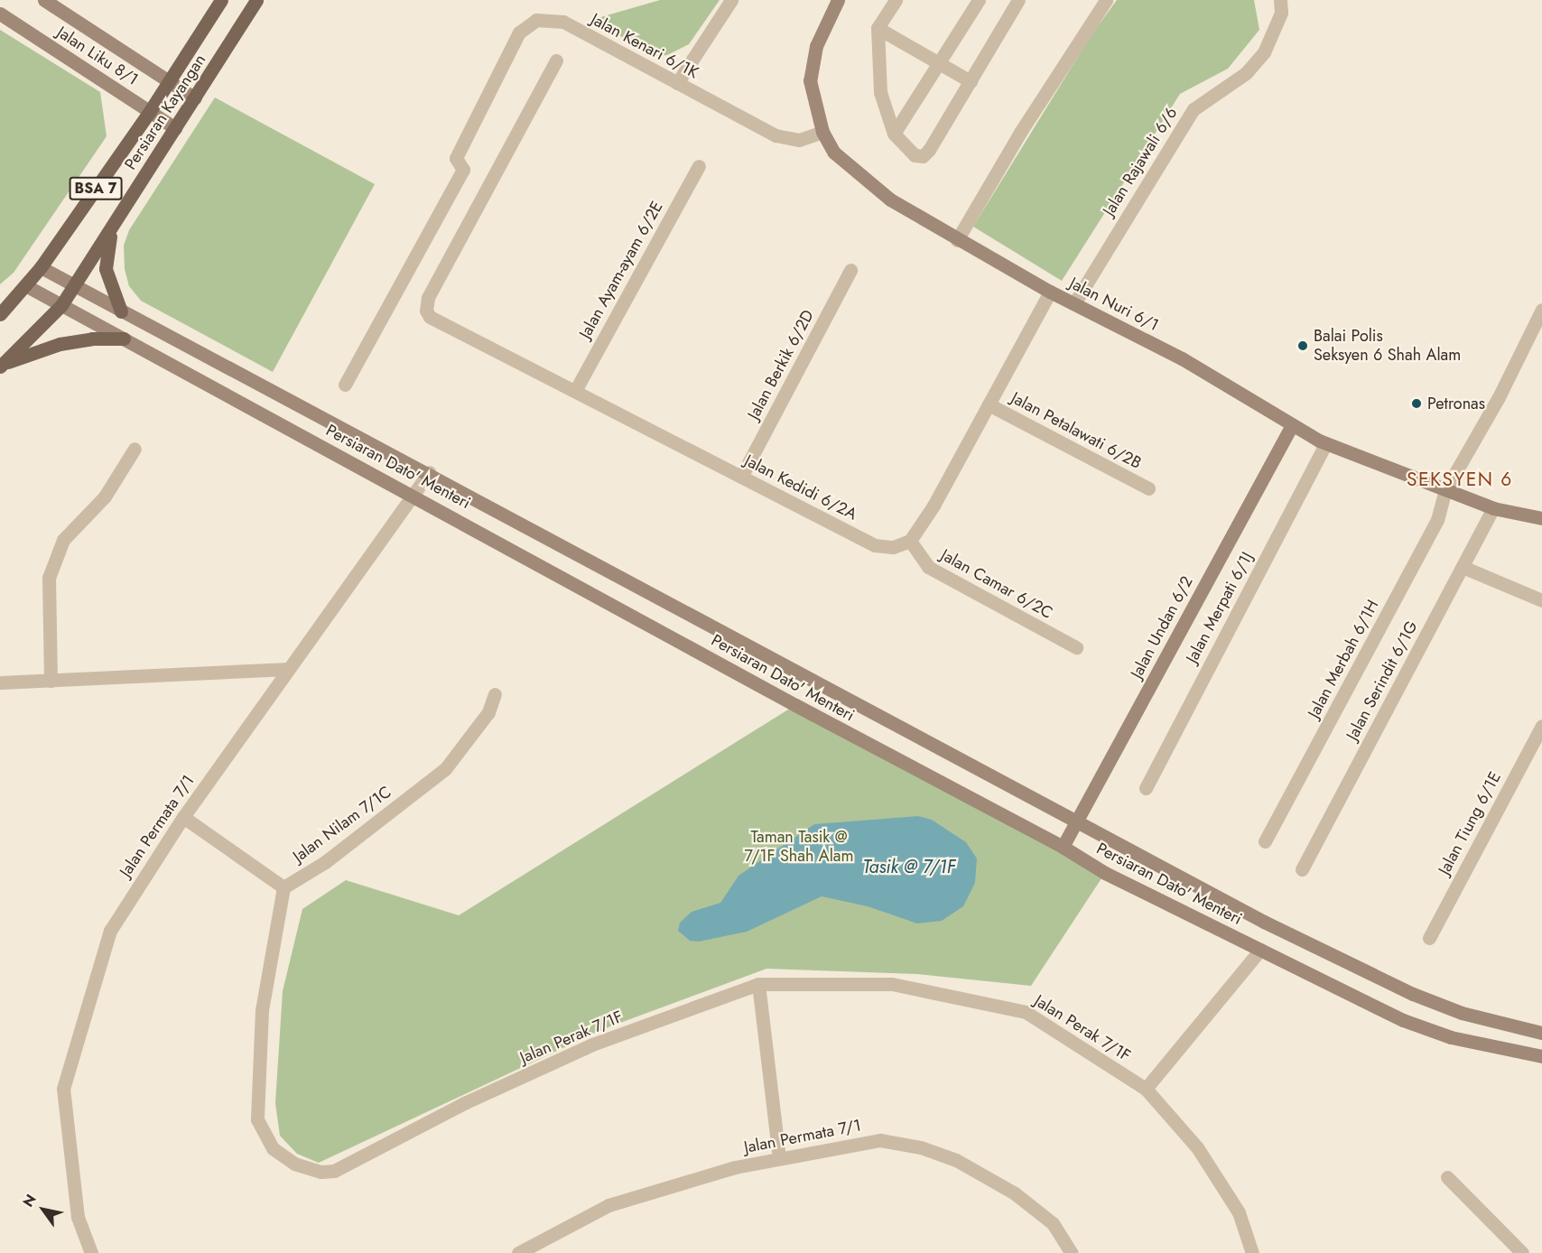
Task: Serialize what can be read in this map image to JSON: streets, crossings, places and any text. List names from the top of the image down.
{
  "streets": {
    "main road": [
      "Jalan Liku 8/1",
      "Persiaran Kayangan",
      "BSA 7",
      "Jalan Nuri 6/1",
      "Persiaran Dato' Menteri",
      "Jalan Undan 6/2"
    ],
    "street": [
      "Jalan Kenari 6/1K",
      "Jalan Rajawali 6/6",
      "Jalan Ayam-ayam 6/2E",
      "Jalan Berkik 6/2D",
      "Jalan Petalawati 6/2B",
      "Jalan Kedidi 6/2A",
      "Jalan Camar 6/2C",
      "Jalan Merpati 6/1J",
      "Jalan Merbah 6/1H",
      "Jalan Serindit 6/1G",
      "Jalan Tiung 6/1E",
      "Jalan Nilam 7/1C",
      "Jalan Permata 7/1",
      "Jalan Perak 7/1F"
    ]
  },
  "crossings": [
    ["Jalan Kenari 6/1K", "Jalan Nuri 6/1"],
    ["Jalan Liku 8/1", "Persiaran Kayangan"],
    ["Persiaran Kayangan", "Persiaran Dato' Menteri"],
    ["Jalan Rajawali 6/6", "Jalan Nuri 6/1"],
    ["Jalan Ayam-ayam 6/2E", "Jalan Kedidi 6/2A"],
    ["Jalan Nuri 6/1", "Jalan Merpati 6/1J"],
    ["Jalan Nuri 6/1", "Jalan Undan 6/2"],
    ["Jalan Nuri 6/1", "Jalan Merbah 6/1H"],
    ["Jalan Nuri 6/1", "Jalan Serindit 6/1G"],
    ["Jalan Berkik 6/2D", "Jalan Kedidi 6/2A"],
    ["Persiaran Dato' Menteri", "Jalan Undan 6/2"],
    ["Persiaran Dato' Menteri", "Jalan Permata 7/1"],
    ["Jalan Kedidi 6/2A", "Jalan Camar 6/2C"],
    ["Jalan Nilam 7/1C", "Jalan Perak 7/1F"]
  ],
  "districts": ["SEKSYEN 6"],
  "water": ["Tasik @ 7/1F"],
  "parks": ["Taman Tasik @ 7/1F Shah Alam"],
  "places": ["Balai Polis Seksyen 6 Shah Alam", "Petronas"],
  "north": "top left"
}
